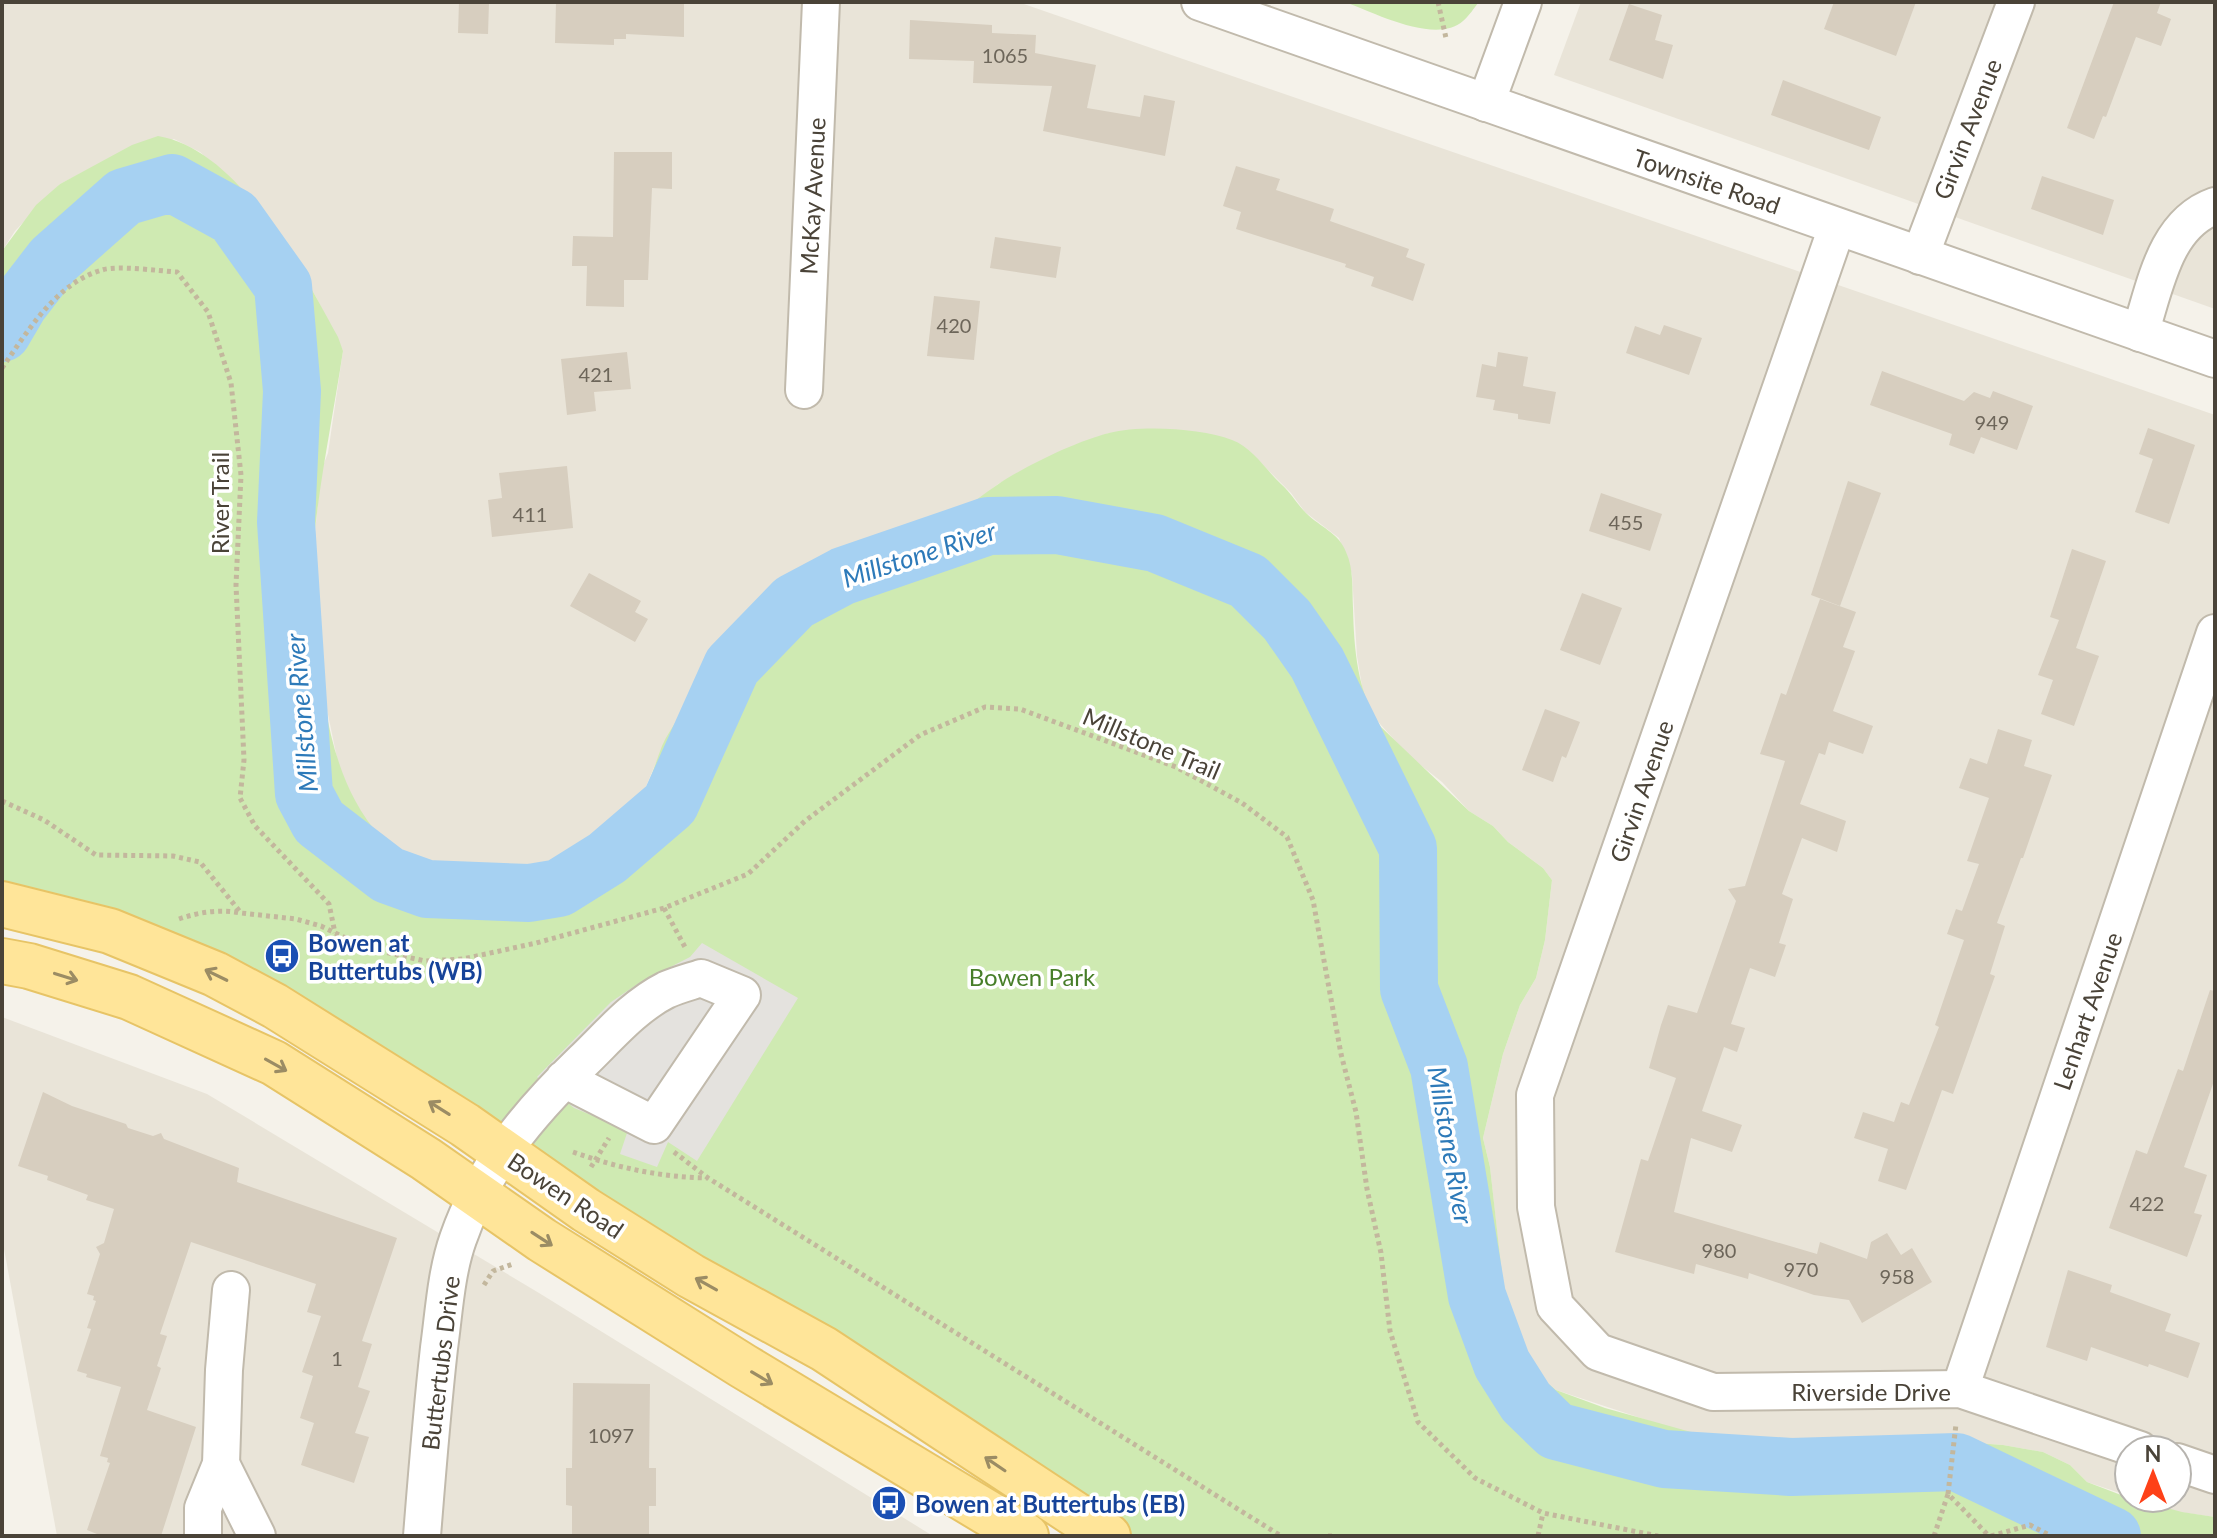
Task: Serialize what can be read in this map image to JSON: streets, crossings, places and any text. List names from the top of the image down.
{
  "streets": {
    "main road": ["Bowen Road"],
    "street": [
      "Girvin Avenue",
      "Townsite Road",
      "McKay Avenue",
      "Lenhart Avenue",
      "Buttertubs Drive",
      "Riverside Drive"
    ],
    "path": ["River Trail", "Millstone Trail"]
  },
  "crossings": [
    ["Girvin Avenue", "Townsite Road"],
    ["Girvin Avenue", "Riverside Drive"],
    ["River Trail", "Millstone Trail"],
    ["Lenhart Avenue", "Riverside Drive"],
    ["Bowen Road", "Buttertubs Drive"]
  ],
  "water": ["Millstone River"],
  "parks": ["Bowen Park"],
  "places": {
    "bus stop": ["Bowen at Buttertubs (WB)", "Bowen at Buttertubs (EB)"]
  },
  "house_numbers": [
    "1065",
    "420",
    "421",
    "949",
    "411",
    "455",
    "422",
    "980",
    "970",
    "958",
    "1",
    "1097"
  ],
  "north": "top"
}
